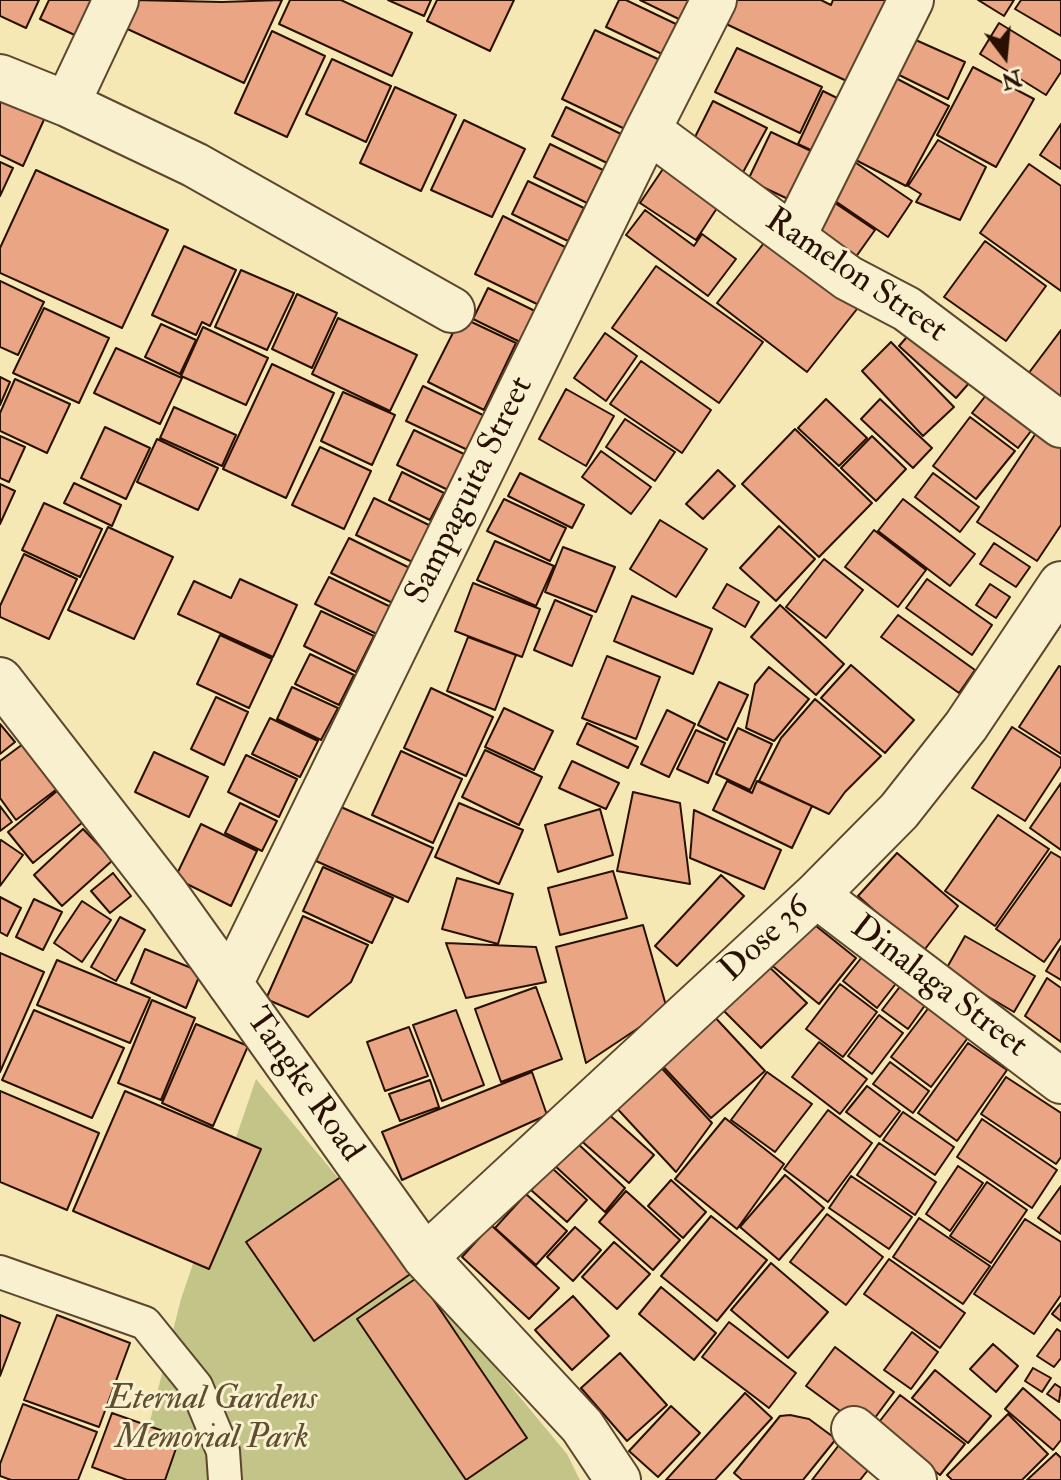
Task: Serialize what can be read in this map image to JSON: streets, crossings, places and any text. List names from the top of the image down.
{
  "streets": {
    "street": [
      "Ramelon Street",
      "Sampaguita Street",
      "Dose 36",
      "Dinalaga Street",
      "Tangke Road"
    ]
  },
  "crossings": [
    ["Ramelon Street", "Sampaguita Street"],
    ["Sampaguita Street", "Tangke Road"],
    ["Dose 36", "Dinalaga Street"],
    ["Dose 36", "Tangke Road"]
  ],
  "parks": ["Eternal Gardens Memorial Park"],
  "north": "bottom"
}
